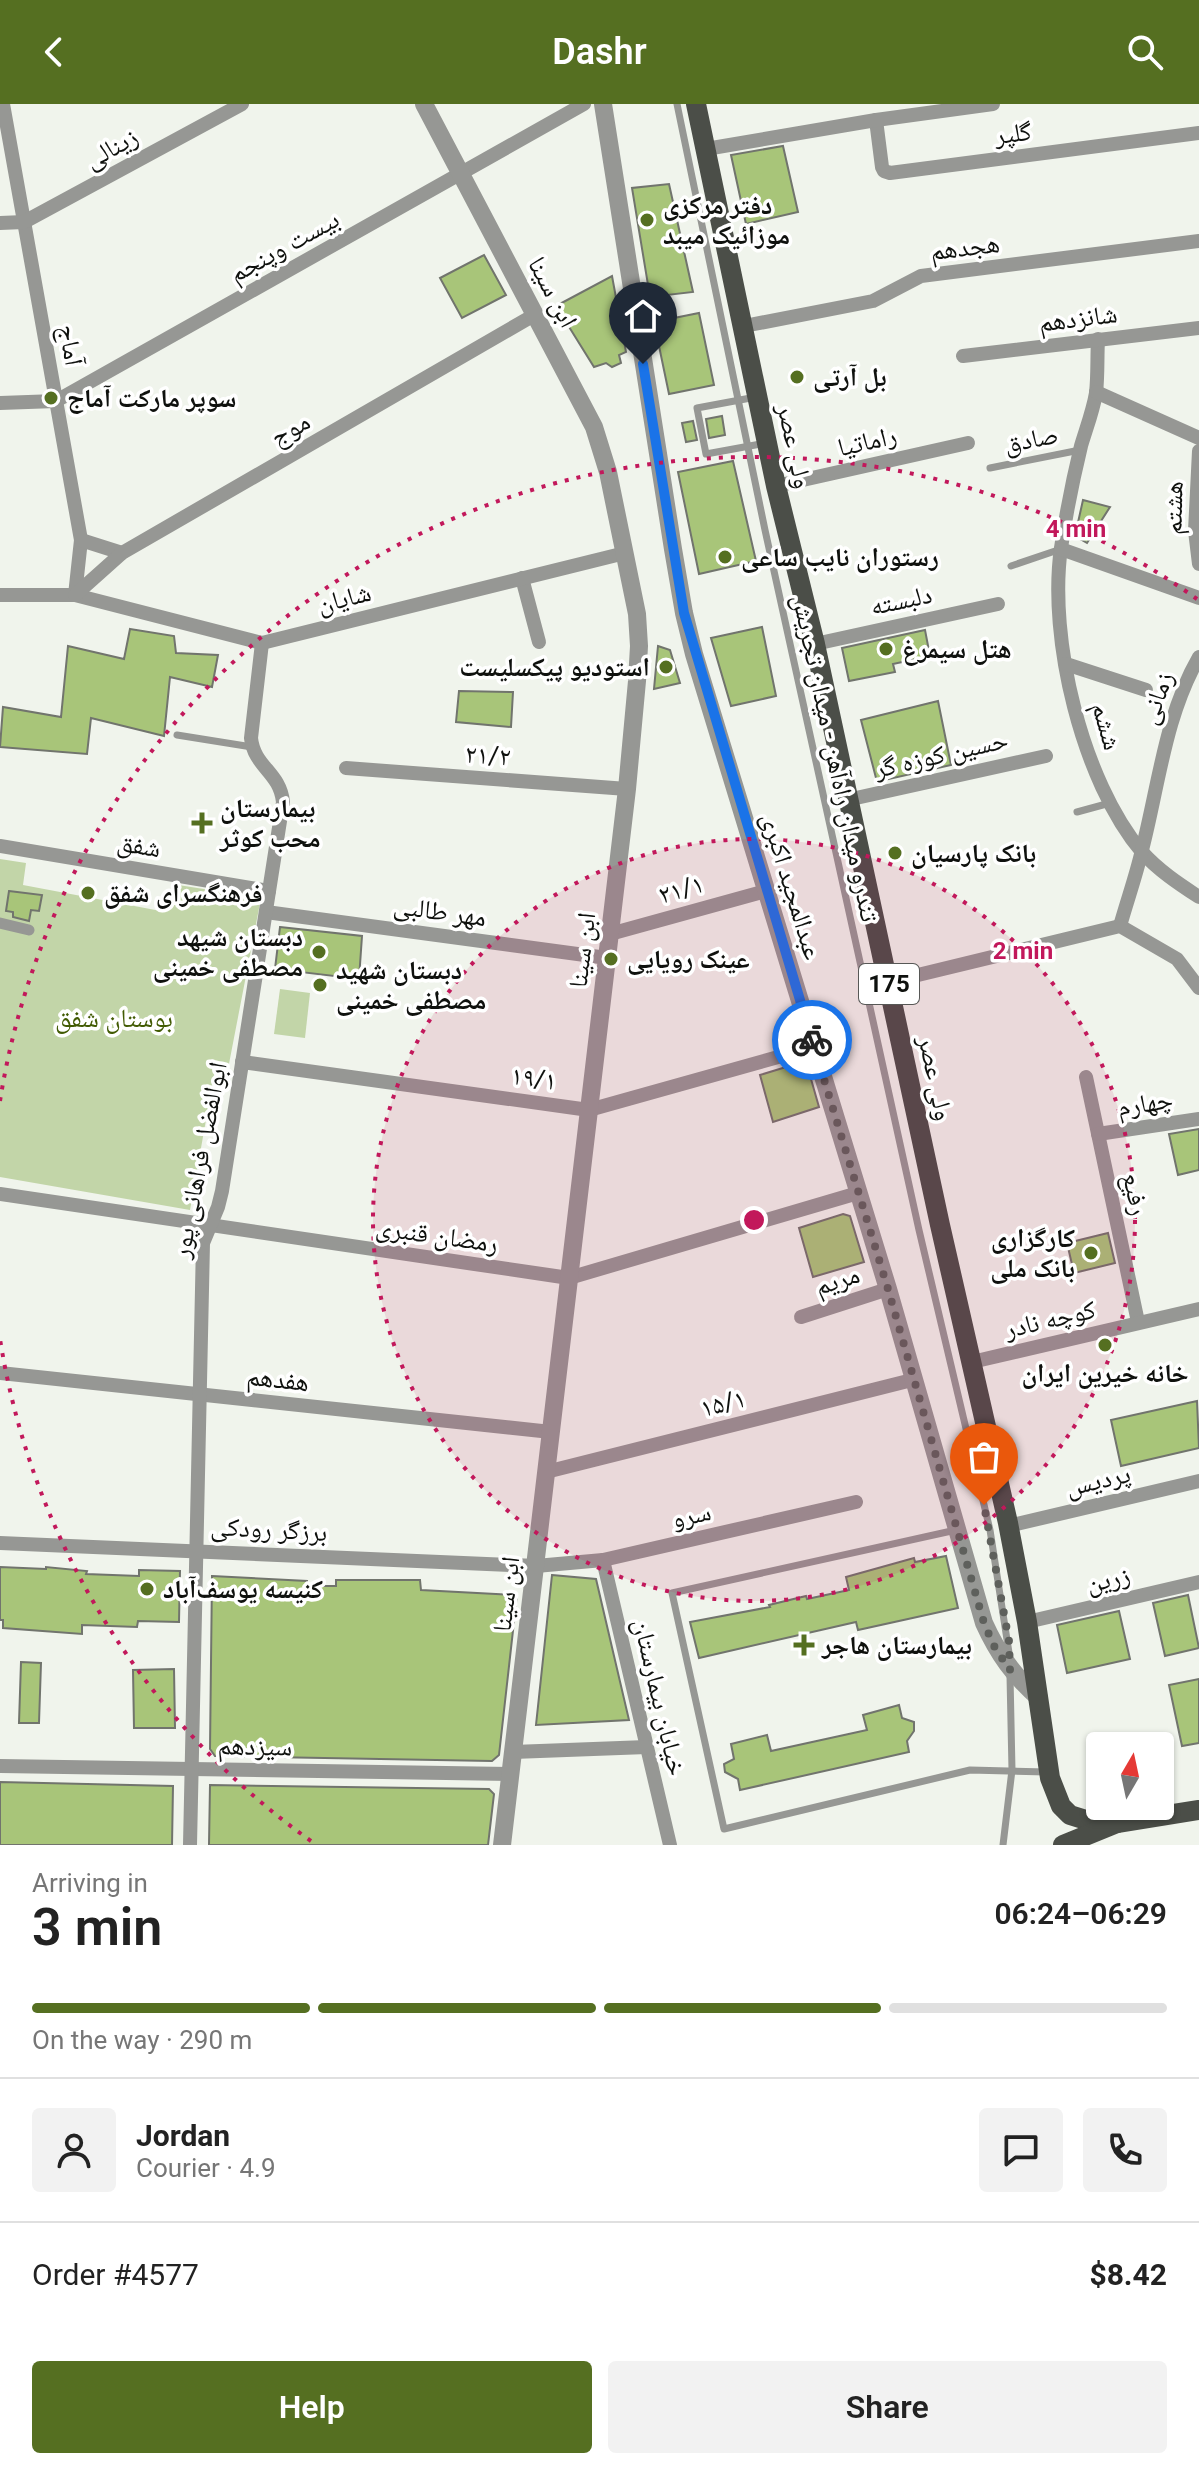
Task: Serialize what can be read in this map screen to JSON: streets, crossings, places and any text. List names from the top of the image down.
{
  "streets": {
    "main road": ["ولی عصر", "175"],
    "street": [
      "گلپر",
      "زینالی",
      "بیست وپنجم",
      "هجدهم",
      "ابن سینا",
      "شانزدهم",
      "آماج",
      "موج",
      "راماتیا",
      "هشتم",
      "شایان",
      "دلبسته",
      "زمانی",
      "ششم",
      "حسین کوزه گر",
      "۲۱/۲",
      "شفق",
      "عبدالمجید اکبری",
      "۲۱/۱",
      "مهر طالبی",
      "۱۹/۱",
      "چهارم",
      "ابوالفضل فراهانی پور",
      "رفیع",
      "رمضان قنبری",
      "مریم",
      "کوچه نادر",
      "هفدهم",
      "۱۵/۱",
      "پردیس",
      "سرو",
      "برزگر رودکی",
      "زرین",
      "خیابان بیمارستان",
      "سیزدهم"
    ],
    "lane": ["صادق", "تندرو میدان راه‌آهن - میدان تجریش"]
  },
  "crossings": [
    ["زینالی", "آماج"],
    ["بیست وپنجم", "ابن سینا"],
    ["بیست وپنجم", "آماج"],
    ["هجدهم", "ولی عصر"],
    ["ابن سینا", "موج"],
    ["ابن سینا", "شایان"],
    ["ابن سینا", "۲۱/۲"],
    ["ابن سینا", "۲۱/۱"],
    ["ابن سینا", "مهر طالبی"],
    ["ابن سینا", "۱۹/۱"],
    ["ابن سینا", "رمضان قنبری"],
    ["ابن سینا", "هفدهم"],
    ["ابن سینا", "۱۵/۱"],
    ["ابن سینا", "سرو"],
    ["ابن سینا", "برزگر رودکی"],
    ["ابن سینا", "سیزدهم"],
    ["شانزدهم", "ششم"],
    ["آماج", "موج"],
    ["آماج", "شایان"],
    ["موج", "شایان"],
    ["صادق", "ششم"],
    ["راماتیا", "ولی عصر"],
    ["ولی عصر", "دلبسته"],
    ["ولی عصر", "حسین کوزه گر"],
    ["ولی عصر", "تندرو میدان راه‌آهن - میدان تجریش"],
    ["ولی عصر", "عبدالمجید اکبری"],
    ["ولی عصر", "کوچه نادر"],
    ["ولی عصر", "پردیس"],
    ["ولی عصر", "زرین"],
    ["زمانی", "ششم"],
    ["تندرو میدان راه‌آهن - میدان تجریش", "عبدالمجید اکبری"],
    ["شفق", "ابوالفضل فراهانی پور"],
    ["عبدالمجید اکبری", "۲۱/۱"],
    ["عبدالمجید اکبری", "۱۹/۱"],
    ["عبدالمجید اکبری", "رمضان قنبری"],
    ["عبدالمجید اکبری", "مریم"],
    ["عبدالمجید اکبری", "۱۵/۱"],
    ["مهر طالبی", "ابوالفضل فراهانی پور"],
    ["۱۹/۱", "ابوالفضل فراهانی پور"],
    ["چهارم", "رفیع"],
    ["ابوالفضل فراهانی پور", "رمضان قنبری"],
    ["ابوالفضل فراهانی پور", "هفدهم"],
    ["ابوالفضل فراهانی پور", "برزگر رودکی"],
    ["ابوالفضل فراهانی پور", "سیزدهم"],
    ["رفیع", "کوچه نادر"],
    ["سرو", "برزگر رودکی"],
    ["سرو", "خیابان بیمارستان"]
  ],
  "parks": ["بوستان شفق"],
  "places": {
    "other": [
      "دفتر مرکزی موزائیک میبد",
      "بل آرتی",
      "سوپر مارکت آماج",
      "رستوران نایب ساعی",
      "هتل سیمرغ",
      "استودیو پیکسلیست",
      "بانک پارسیان",
      "فرهنگسرای شفق",
      "دبستان شیهد مصطفی خمینی",
      "عینک رویایی",
      "دبستان شهید مصطفی خمینی",
      "کارگزاری بانک ملی",
      "خانه خیرین ایران",
      "کنیسه یوسف‌آباد"
    ],
    "health": ["بیمارستان محب کوثر", "بیمارستان هاجر"]
  },
  "north": "top",
  "page": {
    "header": "Dashr",
    "heading": ["3 min", "Arriving in", "06:24–06:29"],
    "panel": [
      "Jordan",
      "Courier · 4.9",
      "Order #4577",
      "$8.42"
    ],
    "bar": "On the way · 290 m",
    "buttons": ["Help", "Share"]
  },
  "rings": ["4 min", "2 min"]
}
